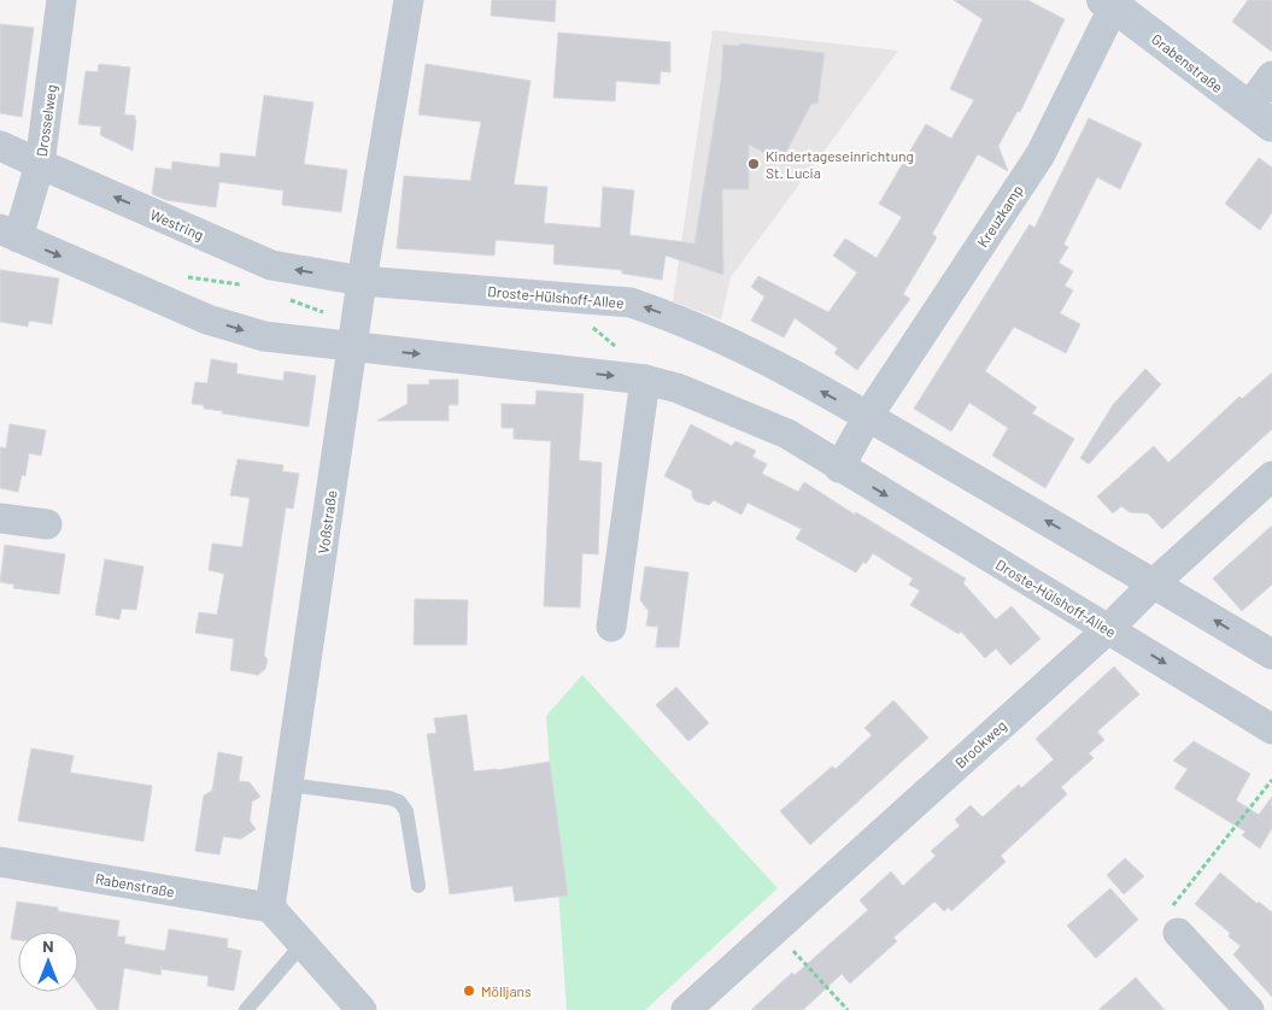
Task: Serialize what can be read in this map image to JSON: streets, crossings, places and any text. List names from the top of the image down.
{
  "streets": {
    "street": [
      "Grabenstraße",
      "Drosselweg",
      "Kreuzkamp",
      "Westring",
      "Droste-Hülshoff-Allee",
      "Voßstraße",
      "Brookweg",
      "Rabenstraße"
    ]
  },
  "crossings": [
    ["Grabenstraße", "Kreuzkamp"],
    ["Drosselweg", "Westring"],
    ["Kreuzkamp", "Droste-Hülshoff-Allee"],
    ["Westring", "Droste-Hülshoff-Allee"],
    ["Westring", "Voßstraße"],
    ["Droste-Hülshoff-Allee", "Voßstraße"],
    ["Droste-Hülshoff-Allee", "Brookweg"],
    ["Voßstraße", "Rabenstraße"]
  ],
  "places": ["Kindertageseinrichtung St. Lucia", "Mölljans"],
  "north": "top"
}
